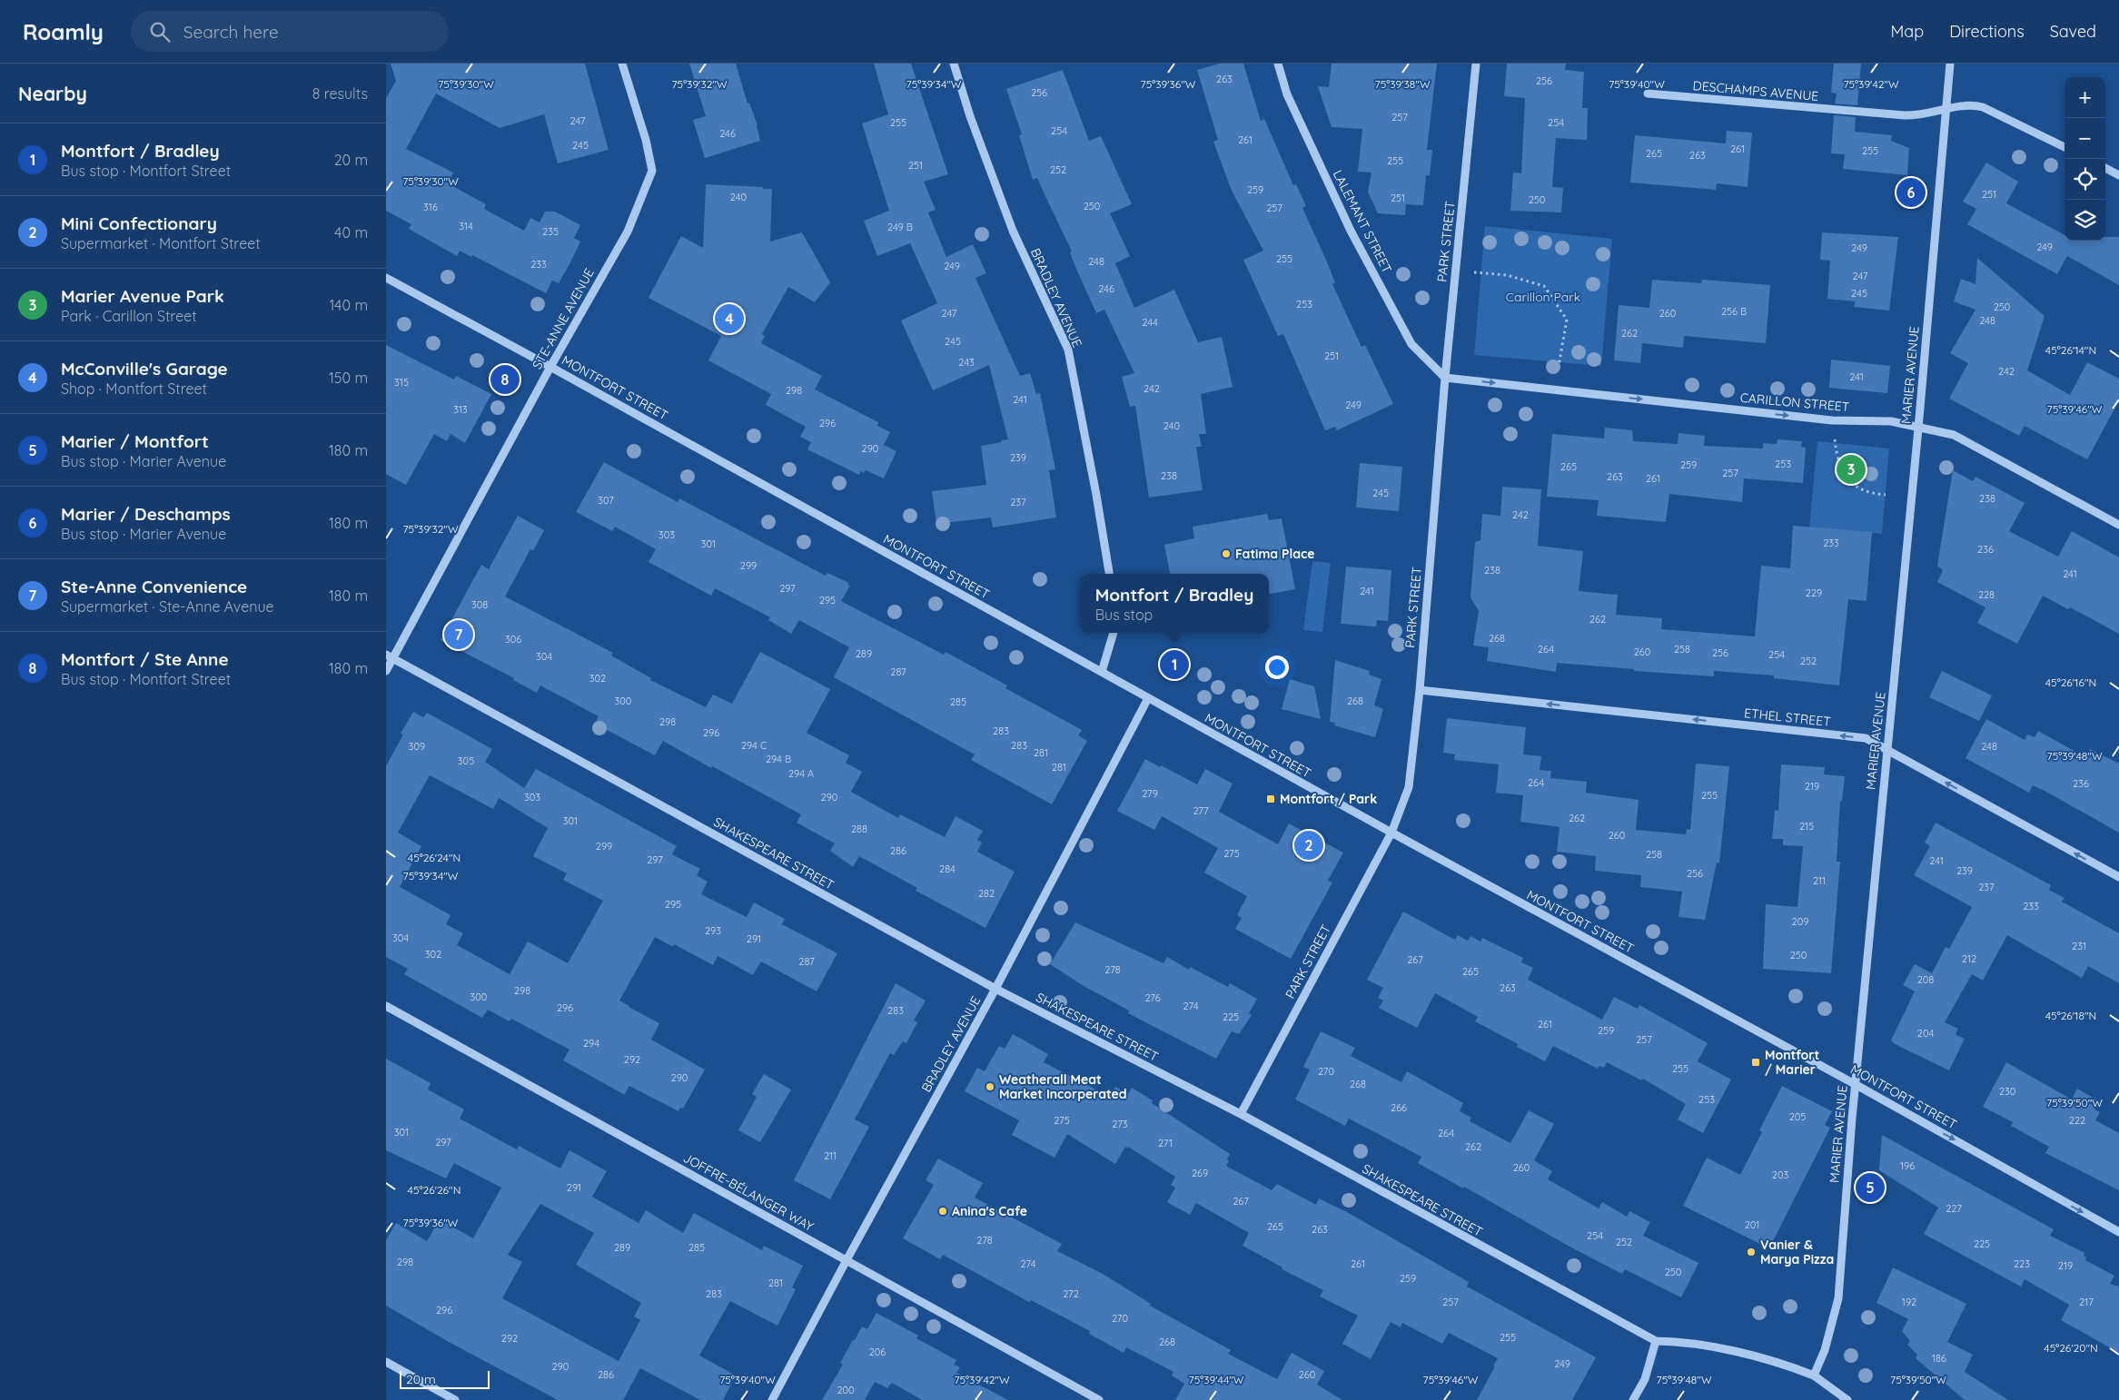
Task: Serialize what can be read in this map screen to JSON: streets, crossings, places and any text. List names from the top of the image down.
{
  "streets": {
    "street": [
      "DESCHAMPS AVENUE",
      "LALEMANT STREET",
      "PARK STREET",
      "BRADLEY AVENUE",
      "STE-ANNE AVENUE",
      "MARIER AVENUE",
      "MONTFORT STREET",
      "CARILLON STREET",
      "ETHEL STREET",
      "SHAKESPEARE STREET",
      "JOFFRE-BÉLANGER WAY"
    ]
  },
  "crossings": [
    ["DESCHAMPS AVENUE", "MARIER AVENUE"],
    ["LALEMANT STREET", "PARK STREET"],
    ["LALEMANT STREET", "CARILLON STREET"],
    ["PARK STREET", "MONTFORT STREET"],
    ["PARK STREET", "CARILLON STREET"],
    ["PARK STREET", "ETHEL STREET"],
    ["PARK STREET", "SHAKESPEARE STREET"],
    ["BRADLEY AVENUE", "MONTFORT STREET"],
    ["BRADLEY AVENUE", "SHAKESPEARE STREET"],
    ["BRADLEY AVENUE", "JOFFRE-BÉLANGER WAY"],
    ["STE-ANNE AVENUE", "MONTFORT STREET"],
    ["STE-ANNE AVENUE", "SHAKESPEARE STREET"],
    ["MARIER AVENUE", "MONTFORT STREET"],
    ["MARIER AVENUE", "CARILLON STREET"],
    ["MARIER AVENUE", "ETHEL STREET"],
    ["MARIER AVENUE", "SHAKESPEARE STREET"]
  ],
  "one_way": ["CARILLON STREET", "ETHEL STREET"],
  "parks": ["Carillon Park"],
  "places": {
    "other": [
      "Fatima Place",
      "Weatherall Meat Market Incorperated",
      "Anina's Cafe",
      "Vanier & Marya Pizza"
    ],
    "transit": ["Montfort / Park", "Montfort / Marier"]
  },
  "house_numbers": [
    "263",
    "256",
    "256",
    "257",
    "247",
    "255",
    "254",
    "254",
    "246",
    "261",
    "245",
    "261",
    "255",
    "265",
    "263",
    "255",
    "251",
    "252",
    "259",
    "251",
    "240",
    "251",
    "250",
    "250",
    "316",
    "257",
    "314",
    "249 B",
    "235",
    "249",
    "249",
    "255",
    "248",
    "233",
    "249",
    "247",
    "246",
    "245",
    "253",
    "250",
    "256 B",
    "247",
    "260",
    "248",
    "244",
    "262",
    "245",
    "251",
    "243",
    "242",
    "241",
    "315",
    "242",
    "298",
    "241",
    "249",
    "313",
    "296",
    "240",
    "290",
    "239",
    "253",
    "259",
    "265",
    "257",
    "238",
    "263",
    "261",
    "245",
    "238",
    "307",
    "237",
    "242",
    "303",
    "233",
    "301",
    "236",
    "299",
    "238",
    "241",
    "297",
    "241",
    "229",
    "228",
    "295",
    "308",
    "262",
    "268",
    "306",
    "264",
    "258",
    "260",
    "256",
    "289",
    "254",
    "304",
    "252",
    "287",
    "302",
    "300",
    "268",
    "285",
    "298",
    "283",
    "296",
    "294 C",
    "283",
    "309",
    "248",
    "281",
    "294 B",
    "305",
    "281",
    "294 A",
    "264",
    "236",
    "219",
    "279",
    "255",
    "303",
    "290",
    "277",
    "262",
    "301",
    "215",
    "288",
    "260",
    "299",
    "286",
    "275",
    "258",
    "297",
    "241",
    "284",
    "239",
    "256",
    "211",
    "237",
    "282",
    "295",
    "233",
    "209",
    "293",
    "304",
    "291",
    "231",
    "302",
    "250",
    "212",
    "267",
    "287",
    "278",
    "265",
    "208",
    "263",
    "298",
    "300",
    "276",
    "274",
    "296",
    "283",
    "225",
    "261",
    "259",
    "204",
    "257",
    "294",
    "292",
    "255",
    "270",
    "290",
    "268",
    "230",
    "253",
    "266",
    "205",
    "275",
    "222",
    "273",
    "301",
    "264",
    "297",
    "271",
    "262",
    "211",
    "196",
    "260",
    "269",
    "203",
    "291",
    "267",
    "227",
    "201",
    "265",
    "263",
    "254",
    "278",
    "252",
    "225",
    "289",
    "285",
    "298",
    "274",
    "261",
    "223",
    "219",
    "250",
    "259",
    "281",
    "283",
    "272",
    "257",
    "192",
    "217",
    "296",
    "270",
    "255",
    "292",
    "268",
    "206",
    "186",
    "249",
    "290",
    "286",
    "260",
    "200"
  ],
  "scale_bar": "20 m",
  "page": {
    "header": "Roamly",
    "search": "Search here",
    "nav": ["Map", "Directions", "Saved"],
    "heading": ["Nearby", "8 results"],
    "map_buttons": ["+", "−"],
    "list": [
      {
        "mark": "1",
        "name": "Montfort / Bradley",
        "note": "Bus stop · Montfort Street",
        "value": "20 m"
      },
      {
        "mark": "2",
        "name": "Mini Confectionary",
        "note": "Supermarket · Montfort Street",
        "value": "40 m"
      },
      {
        "mark": "3",
        "name": "Marier Avenue Park",
        "note": "Park · Carillon Street",
        "value": "140 m"
      },
      {
        "mark": "4",
        "name": "McConville's Garage",
        "note": "Shop · Montfort Street",
        "value": "150 m"
      },
      {
        "mark": "5",
        "name": "Marier / Montfort",
        "note": "Bus stop · Marier Avenue",
        "value": "180 m"
      },
      {
        "mark": "6",
        "name": "Marier / Deschamps",
        "note": "Bus stop · Marier Avenue",
        "value": "180 m"
      },
      {
        "mark": "7",
        "name": "Ste-Anne Convenience",
        "note": "Supermarket · Ste-Anne Avenue",
        "value": "180 m"
      },
      {
        "mark": "8",
        "name": "Montfort / Ste Anne",
        "note": "Bus stop · Montfort Street",
        "value": "180 m"
      }
    ],
    "pins": [
      "6",
      "4",
      "8",
      "3",
      "7",
      "1",
      "2",
      "5"
    ],
    "popup": ["Montfort / Bradley", "Bus stop"],
    "scale": "20 m"
  },
  "coordinates": [
    "75°39'42\"W",
    "75°39'30\"W",
    "75°39'32\"W",
    "75°39'34\"W",
    "75°39'36\"W",
    "75°39'38\"W",
    "75°39'40\"W",
    "45°26'14\"N",
    "75°39'46\"W",
    "45°26'16\"N",
    "75°39'48\"W",
    "45°26'24\"N",
    "45°26'18\"N",
    "75°39'50\"W",
    "45°26'26\"N",
    "45°26'20\"N",
    "75°39'44\"W"
  ]
}
